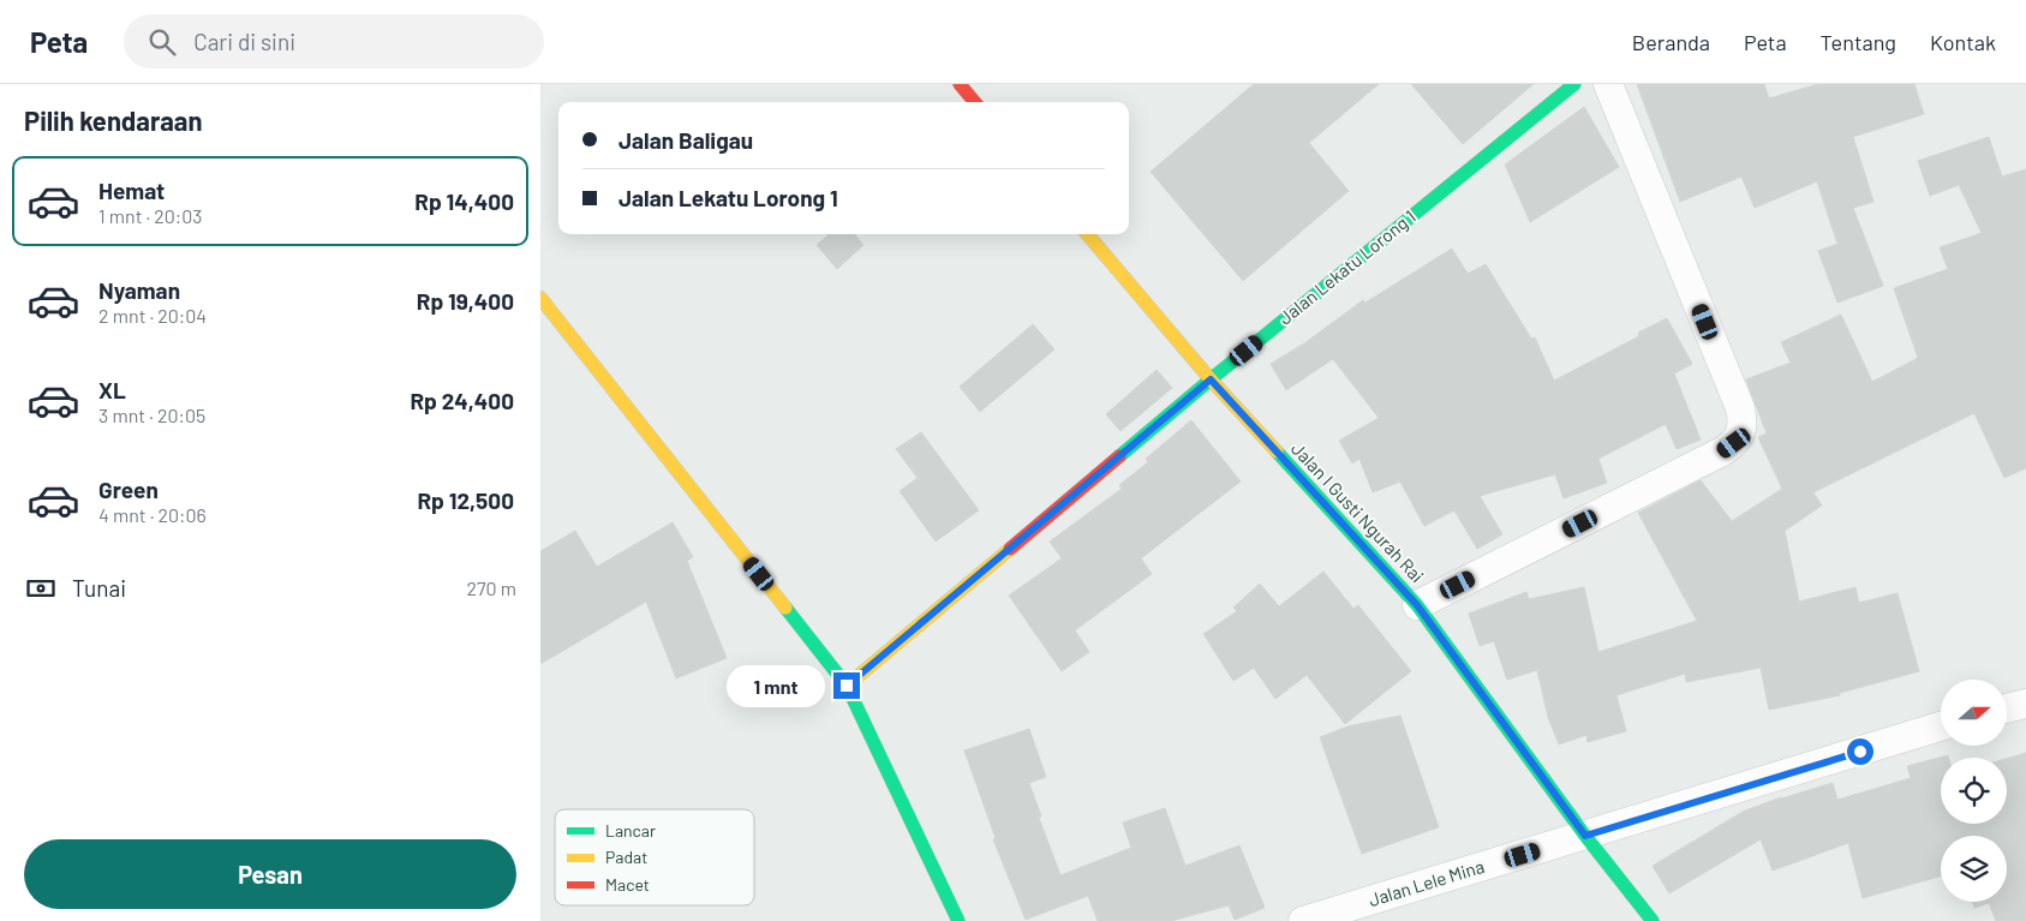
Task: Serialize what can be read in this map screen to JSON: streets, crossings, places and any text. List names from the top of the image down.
{
  "streets": {
    "street": ["Jalan Lekatu Lorong 1", "Jalan I Gusti Ngurah Rai", "Jalan Lele Mina"]
  },
  "crossings": [
    ["Jalan Lekatu Lorong 1", "Jalan I Gusti Ngurah Rai"],
    ["Jalan I Gusti Ngurah Rai", "Jalan Lele Mina"]
  ],
  "legend": ["Lancar", "Padat", "Macet"],
  "north": "right",
  "page": {
    "header": "Peta",
    "search": "Cari di sini",
    "nav": [
      "Beranda",
      "Peta",
      "Tentang",
      "Kontak"
    ],
    "heading": "Pilih kendaraan",
    "banner": ["Jalan Baligau", "Jalan Lekatu Lorong 1"],
    "list": [
      {
        "name": "Hemat",
        "note": "1 mnt · 20:03",
        "value": "Rp 14,400"
      },
      {
        "name": "Nyaman",
        "note": "2 mnt · 20:04",
        "value": "Rp 19,400"
      },
      {
        "name": "XL",
        "note": "3 mnt · 20:05",
        "value": "Rp 24,400"
      },
      {
        "name": "Green",
        "note": "4 mnt · 20:06",
        "value": "Rp 12,500"
      }
    ],
    "pay": ["Tunai", "270 m"],
    "bubble": "1 mnt",
    "buttons": "Pesan"
  }
}
